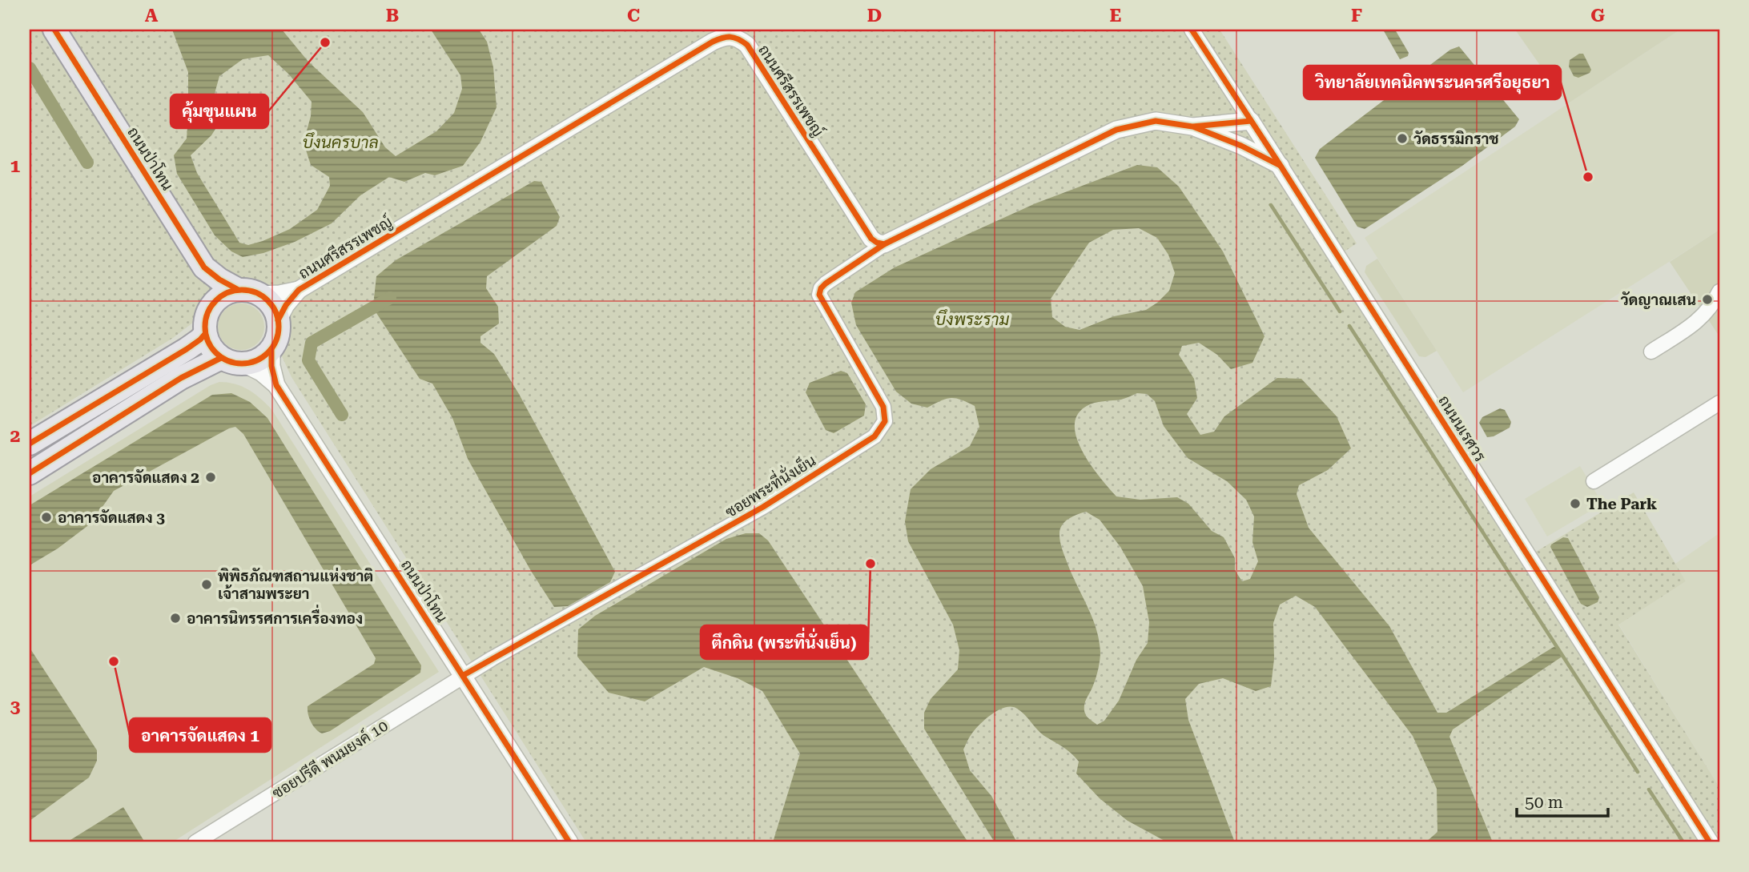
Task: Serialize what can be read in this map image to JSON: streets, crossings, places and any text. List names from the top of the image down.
{
  "streets": {
    "main road": ["ถนนป่าโทน"],
    "street": [
      "ถนนศรีสรรเพชญ์",
      "ถนนนเรศวร",
      "ซอยพระที่นั่งเย็น",
      "ซอยปรีดี พนมยงค์ 10"
    ]
  },
  "crossings": [
    ["ถนนศรีสรรเพชญ์", "ถนนป่าโทน"],
    ["ถนนศรีสรรเพชญ์", "ซอยพระที่นั่งเย็น"],
    ["ถนนป่าโทน", "ซอยพระที่นั่งเย็น"],
    ["ถนนป่าโทน", "ซอยปรีดี พนมยงค์ 10"],
    ["ซอยพระที่นั่งเย็น", "ซอยปรีดี พนมยงค์ 10"]
  ],
  "water": ["บึงนครบาล", "บึงพระราม"],
  "places": [
    "คุ้มขุนแผน",
    "วัดธรรมิกราช",
    "วิทยาลัยเทคนิคพระนครศรีอยุธยา",
    "วัดญาณเสน",
    "อาคารจัดแสดง 2",
    "The Park",
    "อาคารจัดแสดง 3",
    "ตึกดิน (พระที่นั่งเย็น)",
    "พิพิธภัณฑสถานแห่งชาติ เจ้าสามพระยา",
    "อาคารนิทรรศการเครื่องทอง",
    "อาคารจัดแสดง 1"
  ],
  "scale_bar": "50 m",
  "grid": {
    "columns": [
      "A",
      "B",
      "C",
      "D",
      "E",
      "F",
      "G"
    ],
    "rows": ["1", "2", "3"]
  }
}
